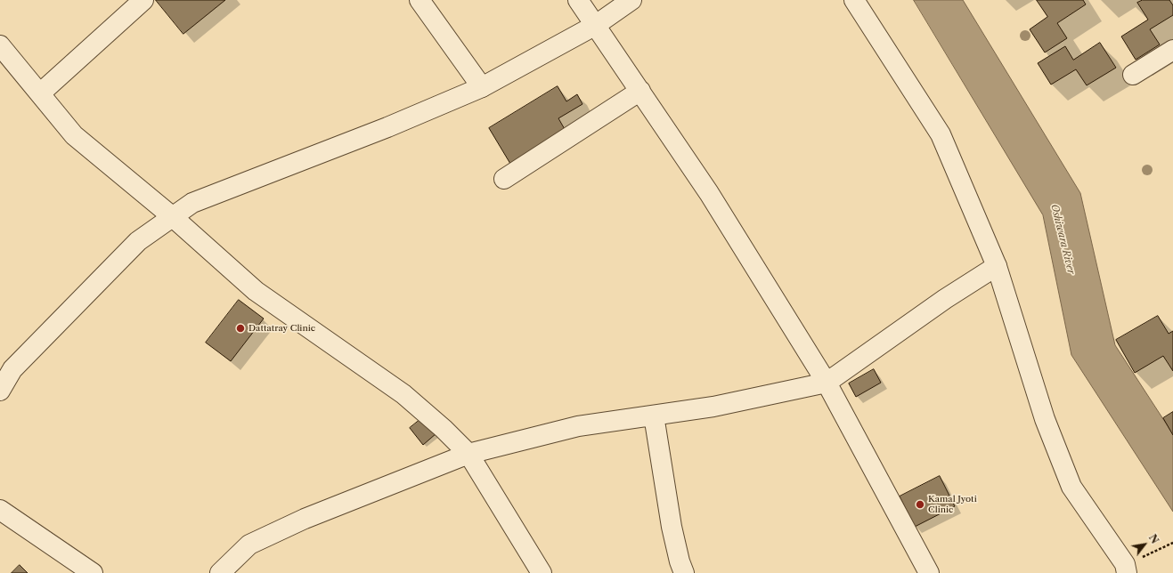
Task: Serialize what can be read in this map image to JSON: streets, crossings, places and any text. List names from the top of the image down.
{
  "water": ["Oshiwara River"],
  "places": ["Dattatray Clinic", "Kamal Jyoti Clinic"],
  "north": "top right"
}
